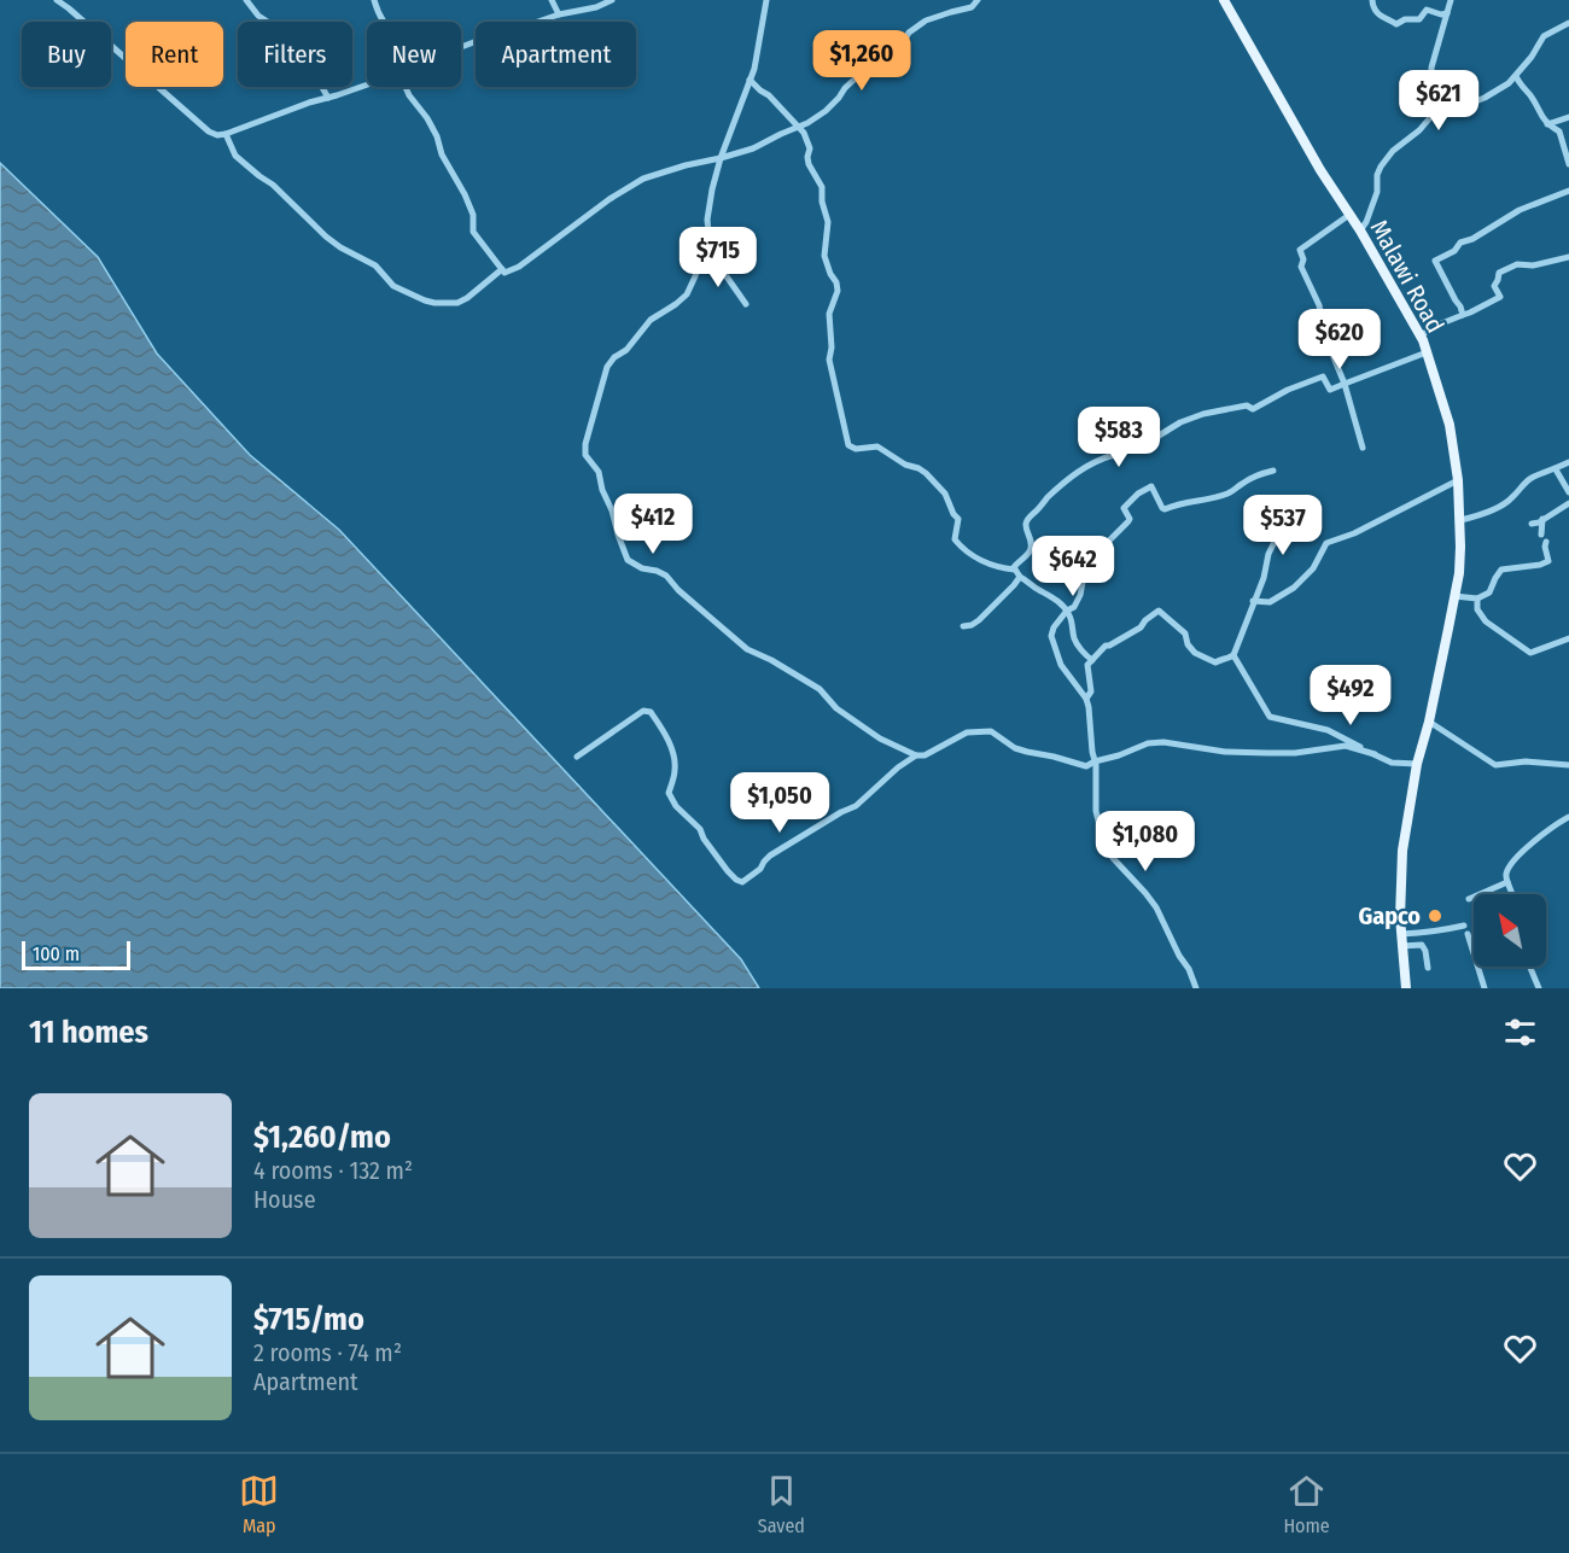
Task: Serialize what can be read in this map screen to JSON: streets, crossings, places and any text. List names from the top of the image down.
{
  "streets": {
    "main road": ["Malawi Road"]
  },
  "places": ["Gapco"],
  "scale_bar": "100 m",
  "north": "top left",
  "page": {
    "chip": [
      "Buy",
      "Rent",
      "Filters",
      "New",
      "Apartment"
    ],
    "price": [
      "$1,260",
      "$621",
      "$715",
      "$620",
      "$583",
      "$412",
      "$537",
      "$642",
      "$492",
      "$1,050",
      "$1,080"
    ],
    "scale": "100 m",
    "heading": "11 homes",
    "list": [
      {
        "name": "$1,260/mo",
        "note": "4 rooms · 132 m² · House"
      },
      {
        "name": "$715/mo",
        "note": "2 rooms · 74 m² · Apartment"
      }
    ],
    "tabs": ["Map", "Saved", "Home"]
  }
}
